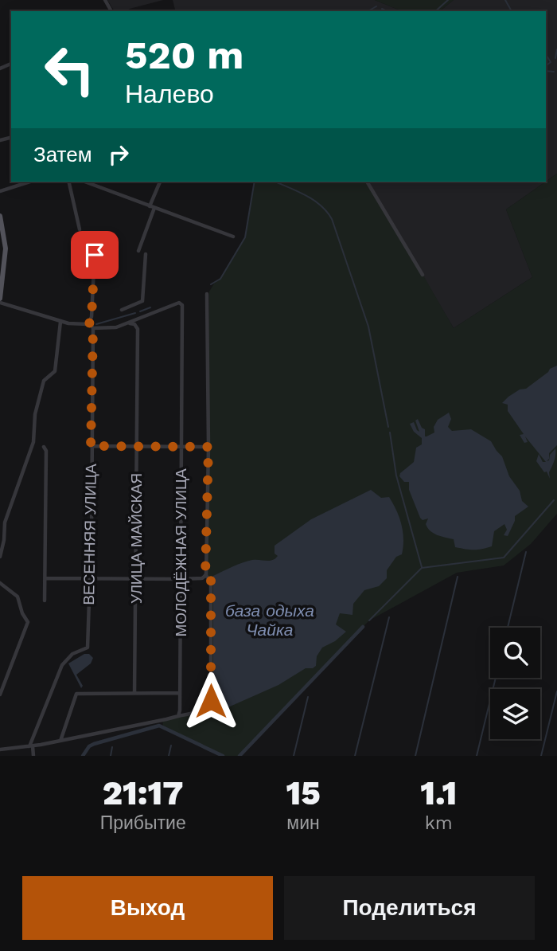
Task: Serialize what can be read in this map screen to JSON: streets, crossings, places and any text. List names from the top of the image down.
{
  "streets": {
    "street": ["ВЕСЕННЯЯ УЛИЦА", "УЛИЦА МАЙСКАЯ", "МОЛОДЁЖНАЯ УЛИЦА"]
  },
  "crossings": [
    ["ВЕСЕННЯЯ УЛИЦА", "МОЛОДЁЖНАЯ УЛИЦА"],
    ["УЛИЦА МАЙСКАЯ", "МОЛОДЁЖНАЯ УЛИЦА"]
  ],
  "water": ["база одыха Чайка"],
  "page": {
    "turn": ["520 m", "Налево"],
    "then": "Затем",
    "eta": [
      "21:17",
      "Прибытие",
      "15",
      "мин",
      "1.1",
      "km"
    ],
    "buttons": ["Выход", "Поделиться"]
  }
}
